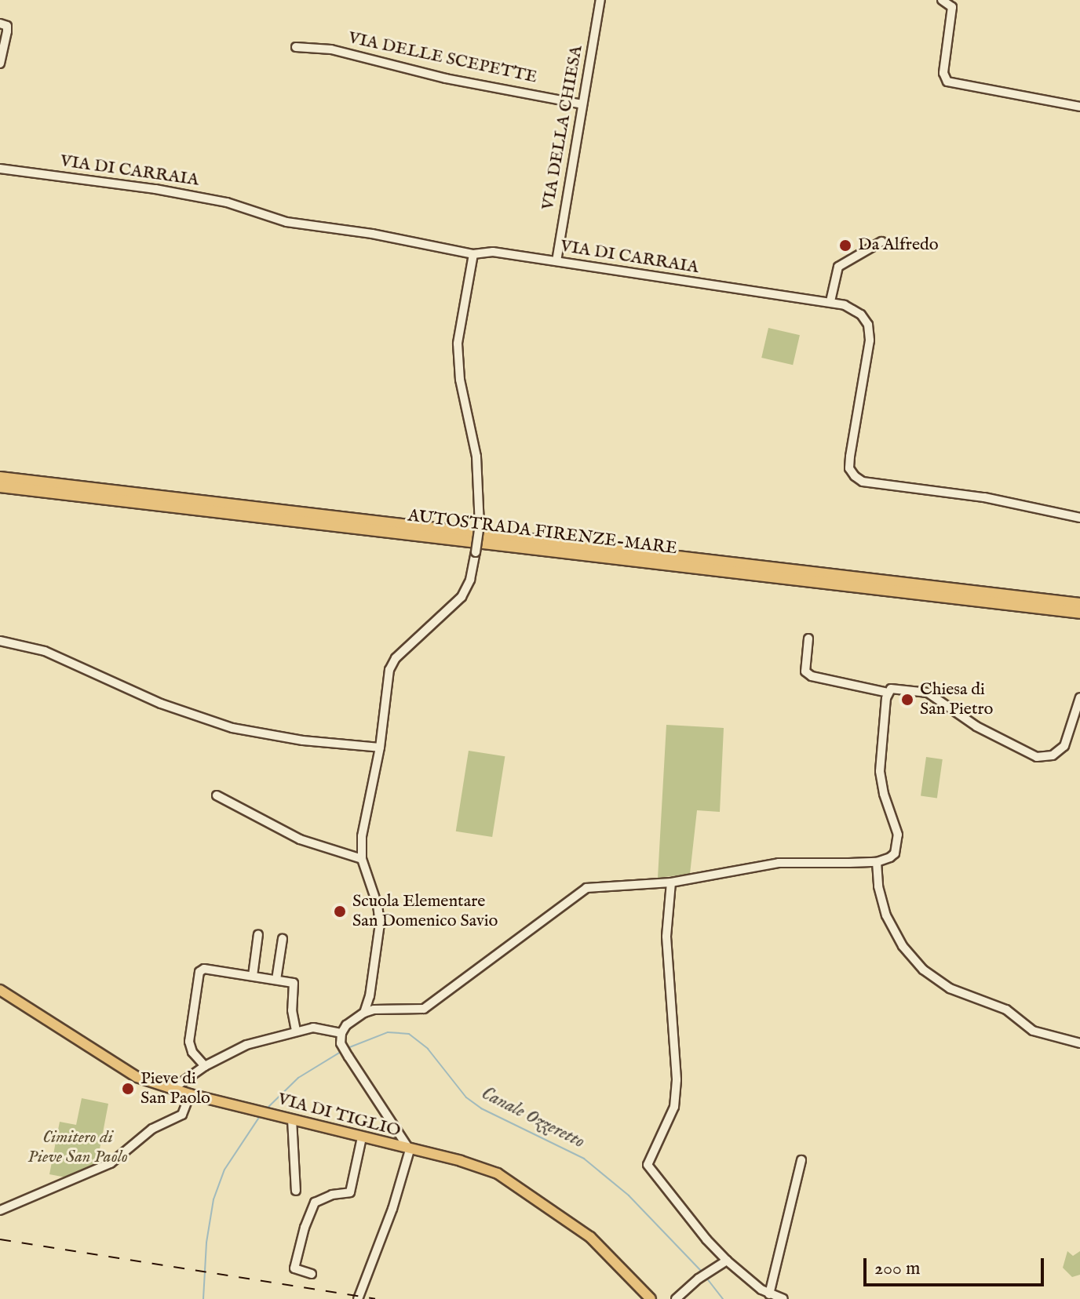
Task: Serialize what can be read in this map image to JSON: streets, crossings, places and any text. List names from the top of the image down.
{
  "streets": {
    "highway": ["AUTOSTRADA FIRENZE-MARE"],
    "main road": ["VIA DI TIGLIO"],
    "street": ["VIA DELLE SCEPETTE", "VIA DELLA CHIESA", "VIA DI CARRAIA"]
  },
  "crossings": [
    ["VIA DELLE SCEPETTE", "VIA DELLA CHIESA"],
    ["VIA DELLA CHIESA", "VIA DI CARRAIA"]
  ],
  "water": ["Canale Ozzeretto"],
  "parks": ["Cimitero di Pieve San Paolo"],
  "places": [
    "Da Alfredo",
    "Chiesa di San Pietro",
    "Scuola Elementare San Domenico Savio",
    "Pieve di San Paolo"
  ],
  "scale_bar": "200 m"
}
